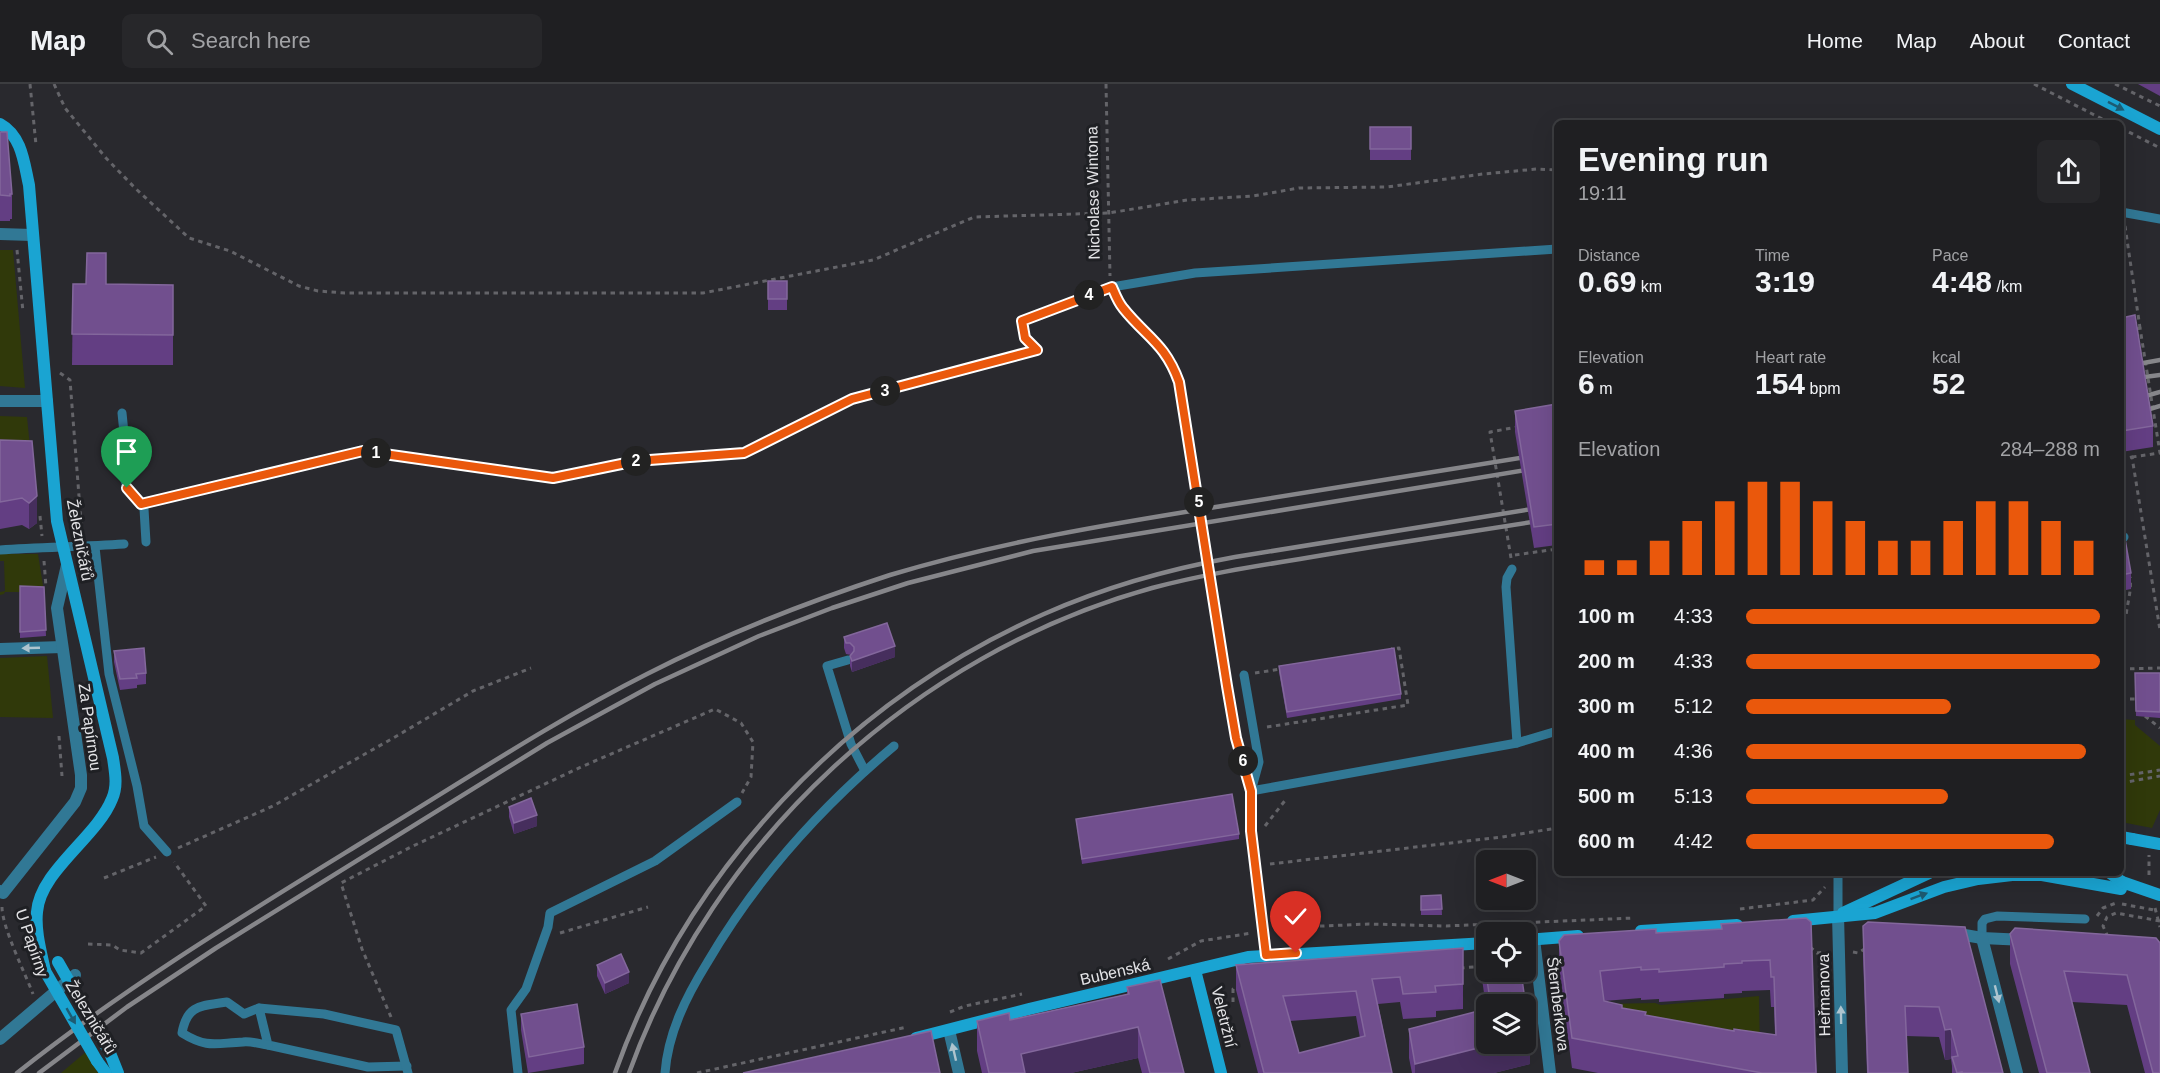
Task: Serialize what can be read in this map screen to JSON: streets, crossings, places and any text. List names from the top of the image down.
{
  "streets": {
    "main road": ["Železničářů", "Bubenská", "Veletržní"],
    "street": [
      "Za Papírnou",
      "U Papírny",
      "Heřmanova",
      "Šternberkova"
    ],
    "path": ["Nicholase Wintona"]
  },
  "crossings": [
    ["Železničářů", "Za Papírnou"],
    ["Za Papírnou", "U Papírny"],
    ["Bubenská", "Veletržní"]
  ],
  "one_way": ["Heřmanova"],
  "north": "left",
  "page": {
    "header": "Map",
    "search": "Search here",
    "nav": [
      "Home",
      "Map",
      "About",
      "Contact"
    ],
    "heading": ["Evening run", "19:11"],
    "stats": [
      ["Distance", "0.69 km"],
      ["Time", "3:19"],
      ["Pace", "4:48 /km"],
      ["Elevation", "6 m"],
      ["Heart rate", "154 bpm"],
      ["kcal", "52"]
    ],
    "pins": [
      "4",
      "3",
      "1",
      "2",
      "5",
      "6"
    ],
    "chart": ["Elevation", "284–288 m"],
    "list": [
      {
        "name": "100 m",
        "note": "4:33"
      },
      {
        "name": "200 m",
        "note": "4:33"
      },
      {
        "name": "300 m",
        "note": "5:12"
      },
      {
        "name": "400 m",
        "note": "4:36"
      },
      {
        "name": "500 m",
        "note": "5:13"
      },
      {
        "name": "600 m",
        "note": "4:42"
      }
    ]
  }
}
